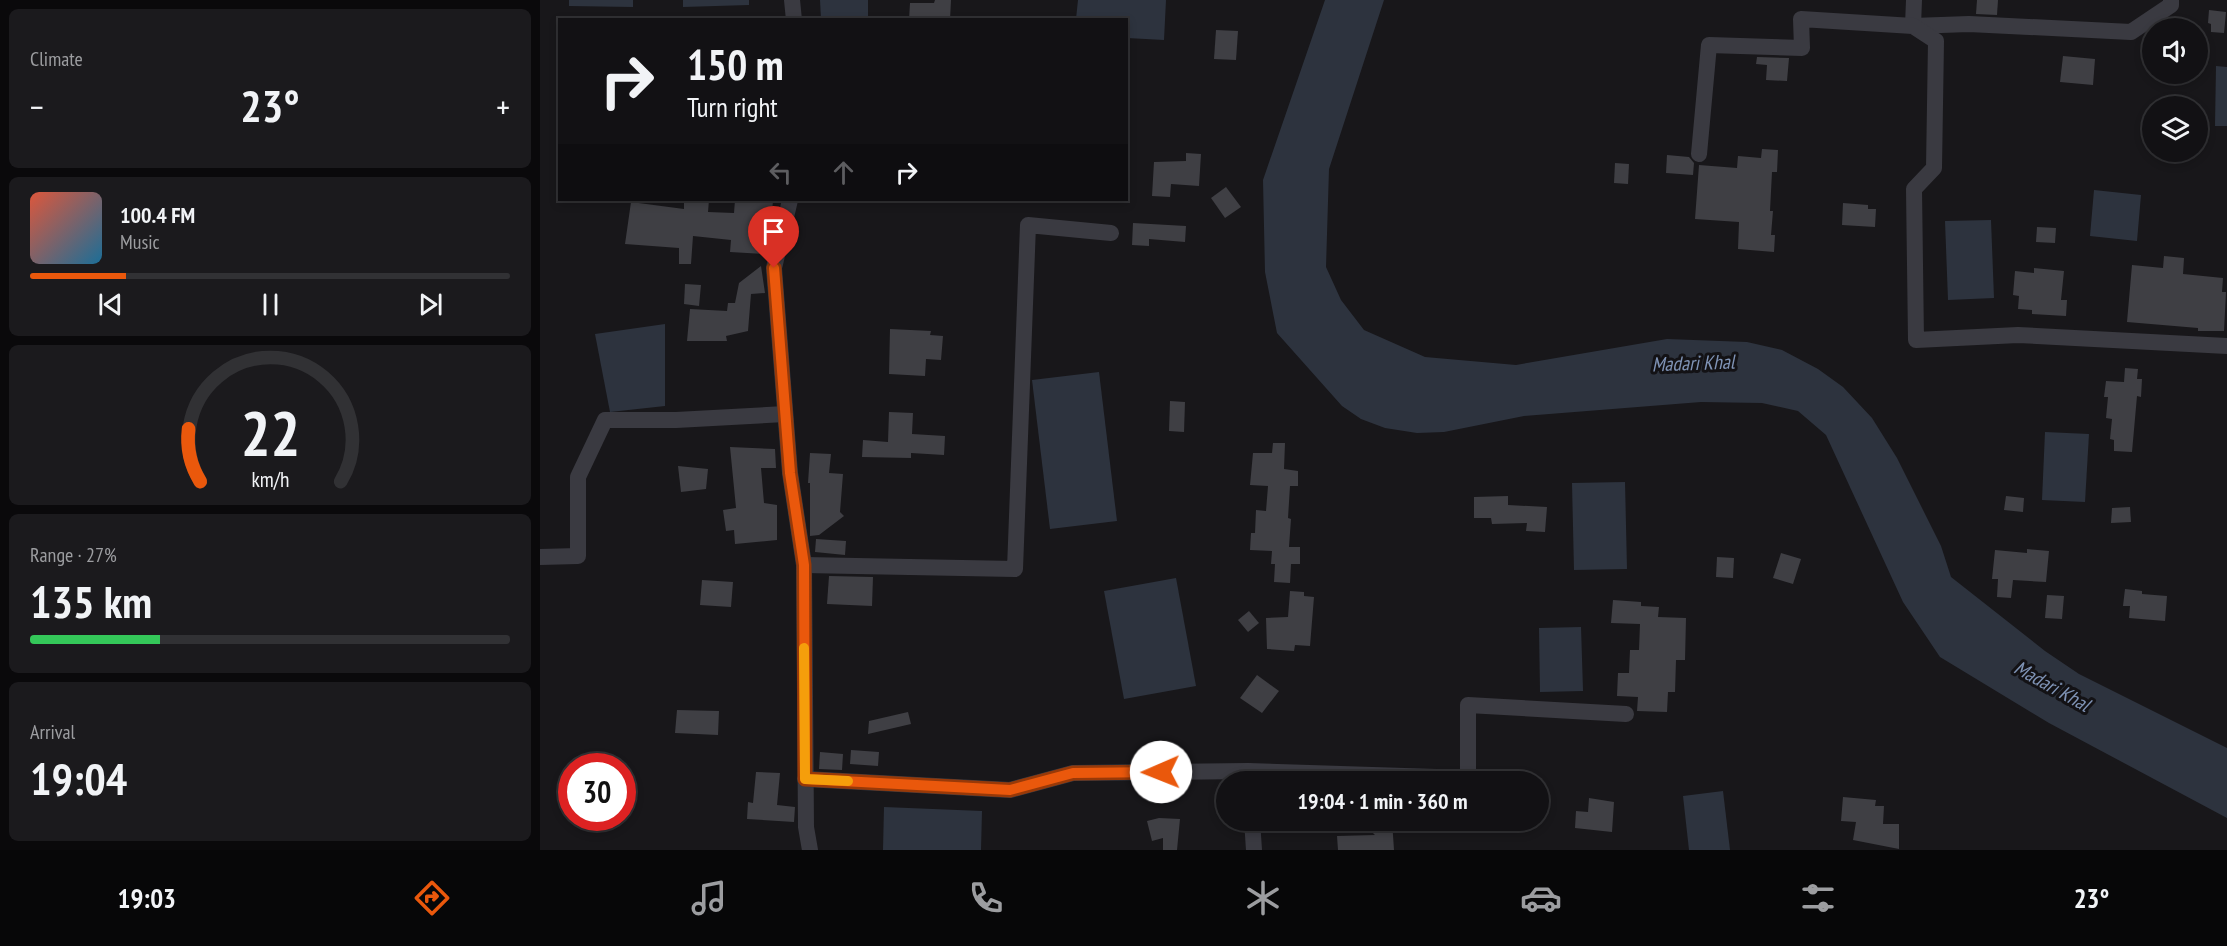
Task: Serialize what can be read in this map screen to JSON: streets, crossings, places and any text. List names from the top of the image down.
{
  "water": ["Madari Khal"],
  "page": {
    "tile": [
      "Climate",
      ["Range · 27%", "135 km"],
      ["Arrival", "19:04"]
    ],
    "turn": ["150 m", "Turn right"],
    "heat": ["−", "23°", "+"],
    "song": ["100.4 FM", "Music"],
    "limit": "30",
    "trip": "19:04 · 1 min · 360 m",
    "tabs": ["19:03", "23°"],
    "gauge": ["22", "km/h"]
  }
}
